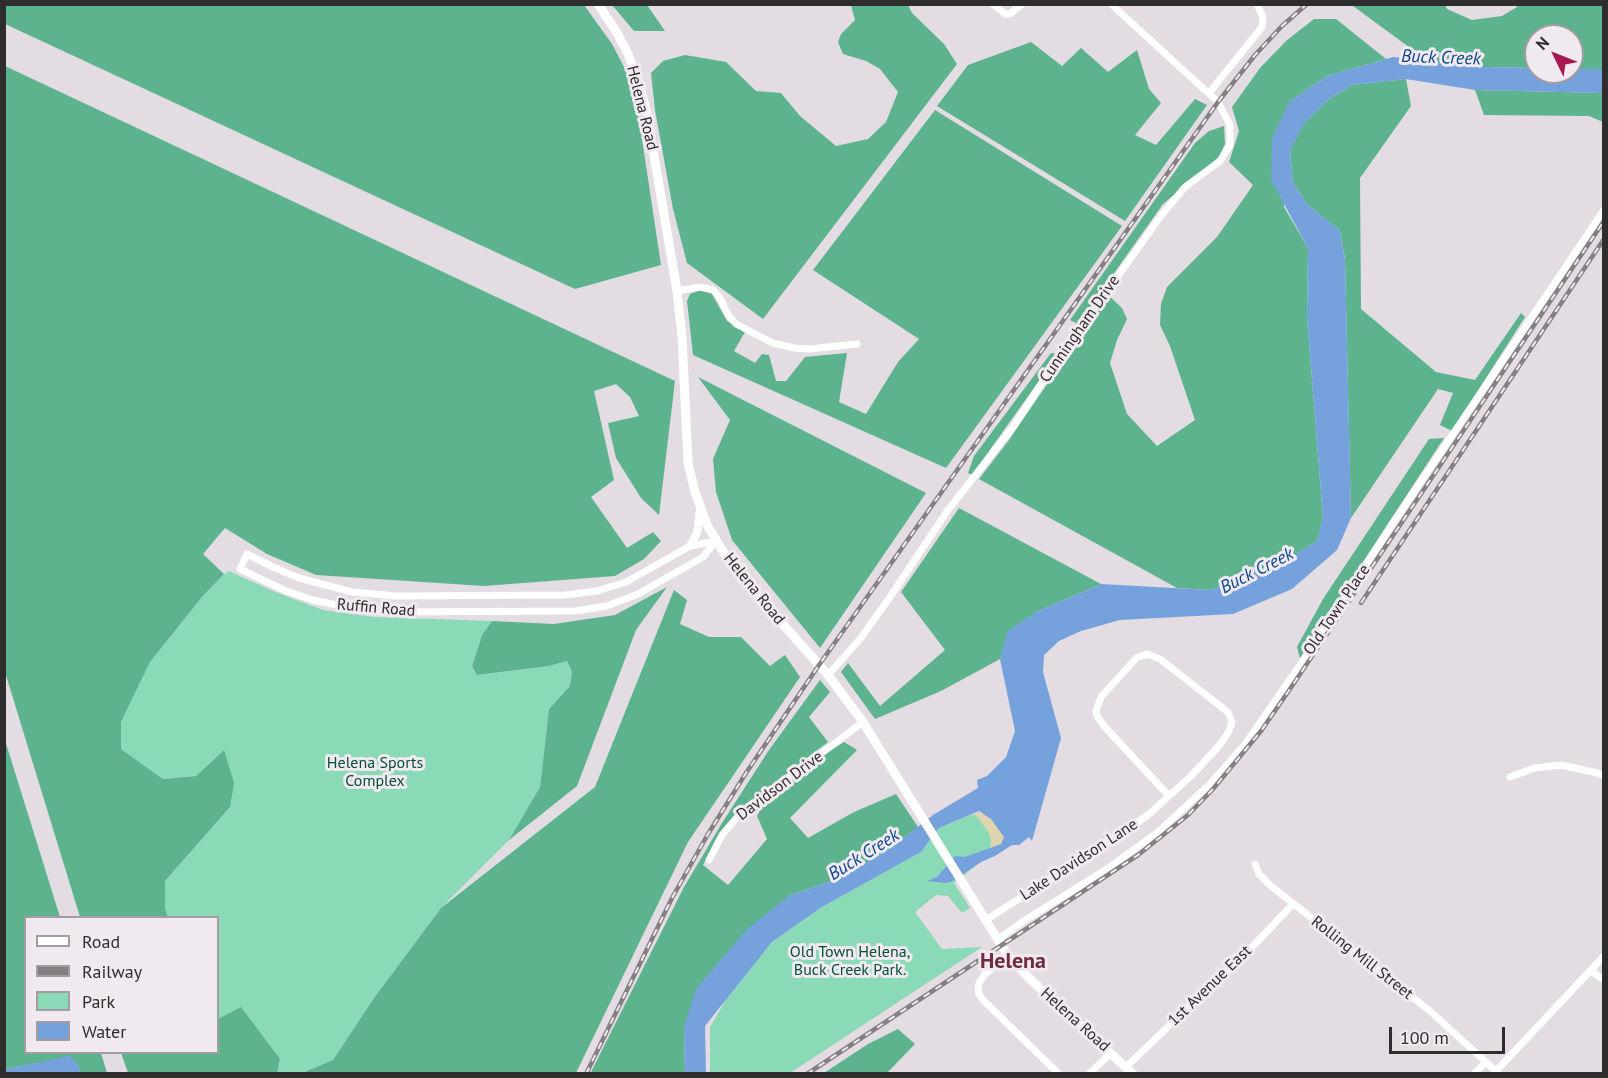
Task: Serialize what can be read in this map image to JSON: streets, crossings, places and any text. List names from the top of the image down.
{
  "streets": {
    "main road": ["Helena Road"],
    "street": [
      "Cunningham Drive",
      "Ruffin Road",
      "Old Town Place",
      "Davidson Drive",
      "Lake Davidson Lane",
      "Rolling Mill Street",
      "1st Avenue East"
    ]
  },
  "crossings": [
    ["Helena Road", "Cunningham Drive"],
    ["Helena Road", "Ruffin Road"],
    ["Helena Road", "Old Town Place"],
    ["Helena Road", "Davidson Drive"],
    ["Helena Road", "Lake Davidson Lane"],
    ["Helena Road", "1st Avenue East"],
    ["Rolling Mill Street", "1st Avenue East"]
  ],
  "districts": ["Helena"],
  "water": ["Buck Creek"],
  "parks": ["Helena Sports Complex", "Old Town Helena, Buck Creek Park."],
  "legend": [
    "Road",
    "Railway",
    "Park",
    "Water"
  ],
  "scale_bar": "100 m",
  "north": "top left"
}
